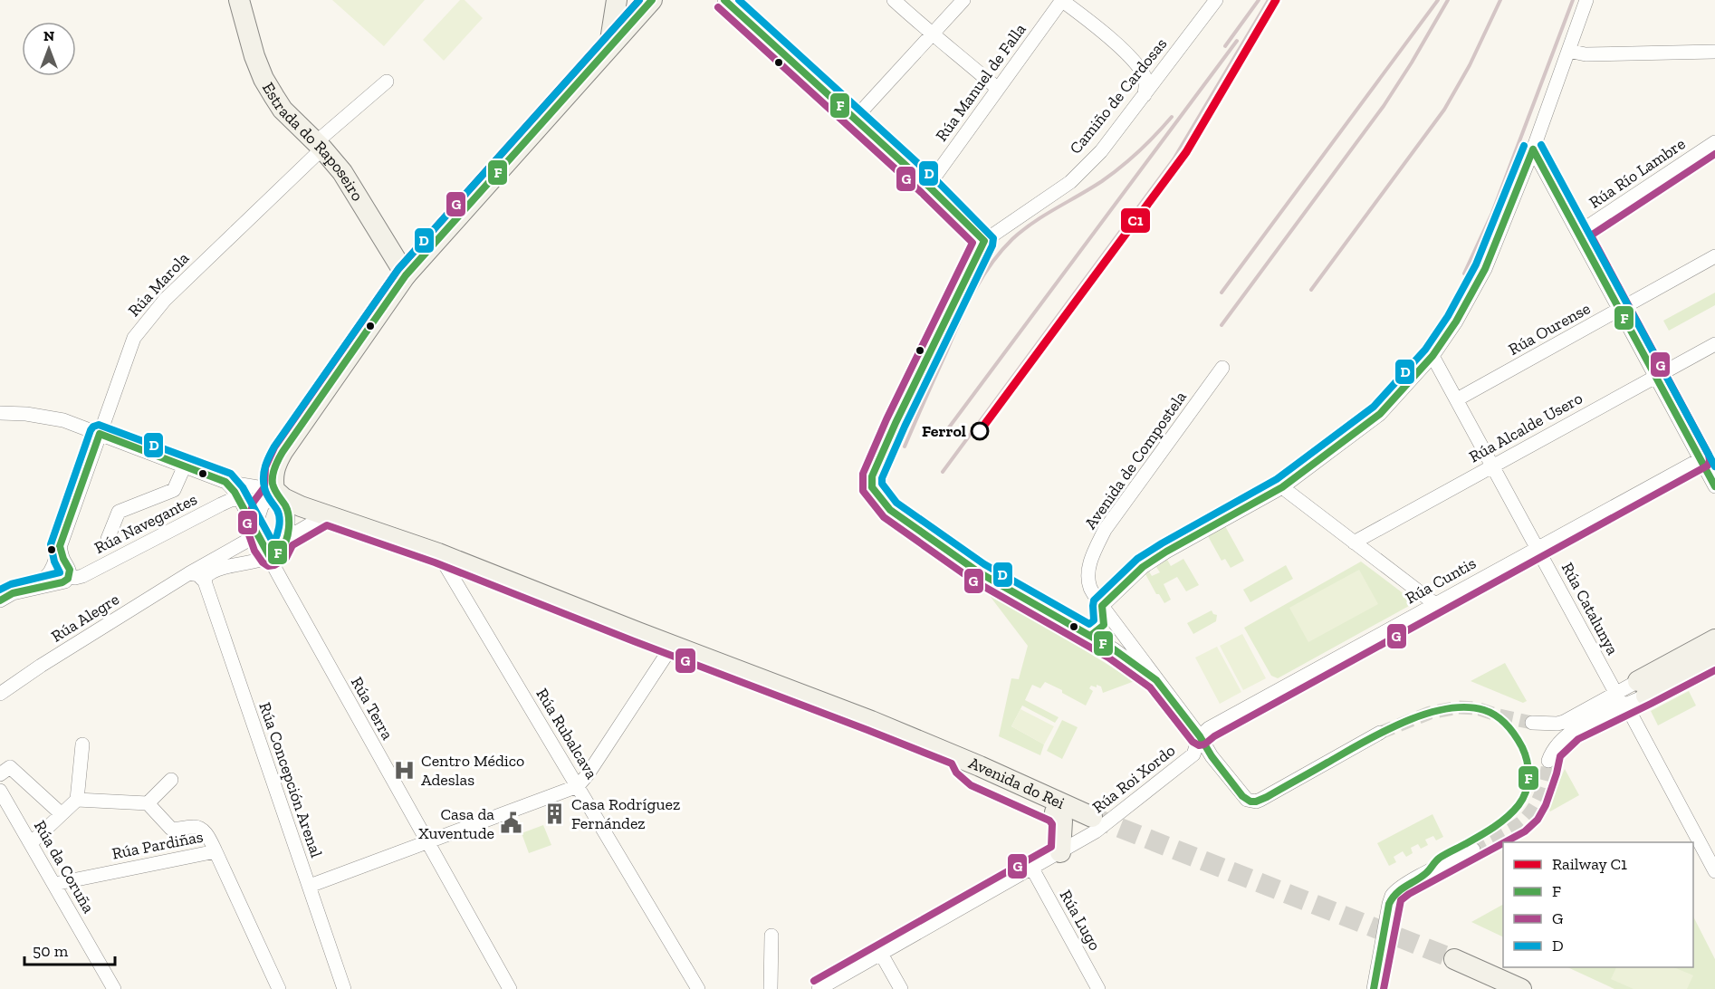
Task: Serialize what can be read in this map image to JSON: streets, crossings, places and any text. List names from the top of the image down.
{
  "streets": {
    "main road": ["Estrada do Raposeiro", "Avenida do Rei"],
    "street": [
      "Rúa Manuel de Falla",
      "Camiño de Cardosas",
      "Rúa Río Lambre",
      "Rúa Marola",
      "Rúa Ourense",
      "Rúa Alcalde Usero",
      "Avenida de Compostela",
      "Rúa Navegantes",
      "Rúa Cuntis",
      "Rúa Catalunya",
      "Rúa Alegre",
      "Rúa Terra",
      "Rúa Rubalcava",
      "Rúa Roi Xordo",
      "Rúa Concepción Arenal",
      "Rúa Pardiñas",
      "Rúa da Coruña",
      "Rúa Lugo"
    ]
  },
  "crossings": [
    ["Camiño de Cardosas", "Avenida de Compostela"],
    ["Estrada do Raposeiro", "Rúa Marola"],
    ["Rúa Marola", "Rúa Navegantes"],
    ["Rúa Ourense", "Rúa Catalunya"],
    ["Rúa Alcalde Usero", "Rúa Catalunya"],
    ["Avenida de Compostela", "Rúa Cuntis"],
    ["Avenida de Compostela", "Rúa Roi Xordo"],
    ["Rúa Navegantes", "Rúa Terra"],
    ["Rúa Cuntis", "Rúa Catalunya"],
    ["Rúa Cuntis", "Rúa Roi Xordo"],
    ["Rúa Alegre", "Rúa Terra"],
    ["Rúa Rubalcava", "Avenida do Rei"],
    ["Rúa Roi Xordo", "Avenida do Rei"],
    ["Rúa Roi Xordo", "Rúa Lugo"],
    ["Rúa Pardiñas", "Rúa da Coruña"]
  ],
  "places": {
    "other": ["Ferrol"],
    "hospital": ["Centro Médico Adeslas"],
    "building": ["Casa Rodríguez Fernández"],
    "public building": ["Casa da Xuventude"]
  },
  "lines": [
    "rail line C1",
    "transit line F",
    "transit line G",
    "transit line D"
  ],
  "legend": [
    "Railway C1",
    "F",
    "G",
    "D"
  ],
  "scale_bar": "50 m",
  "north": "top"
}
